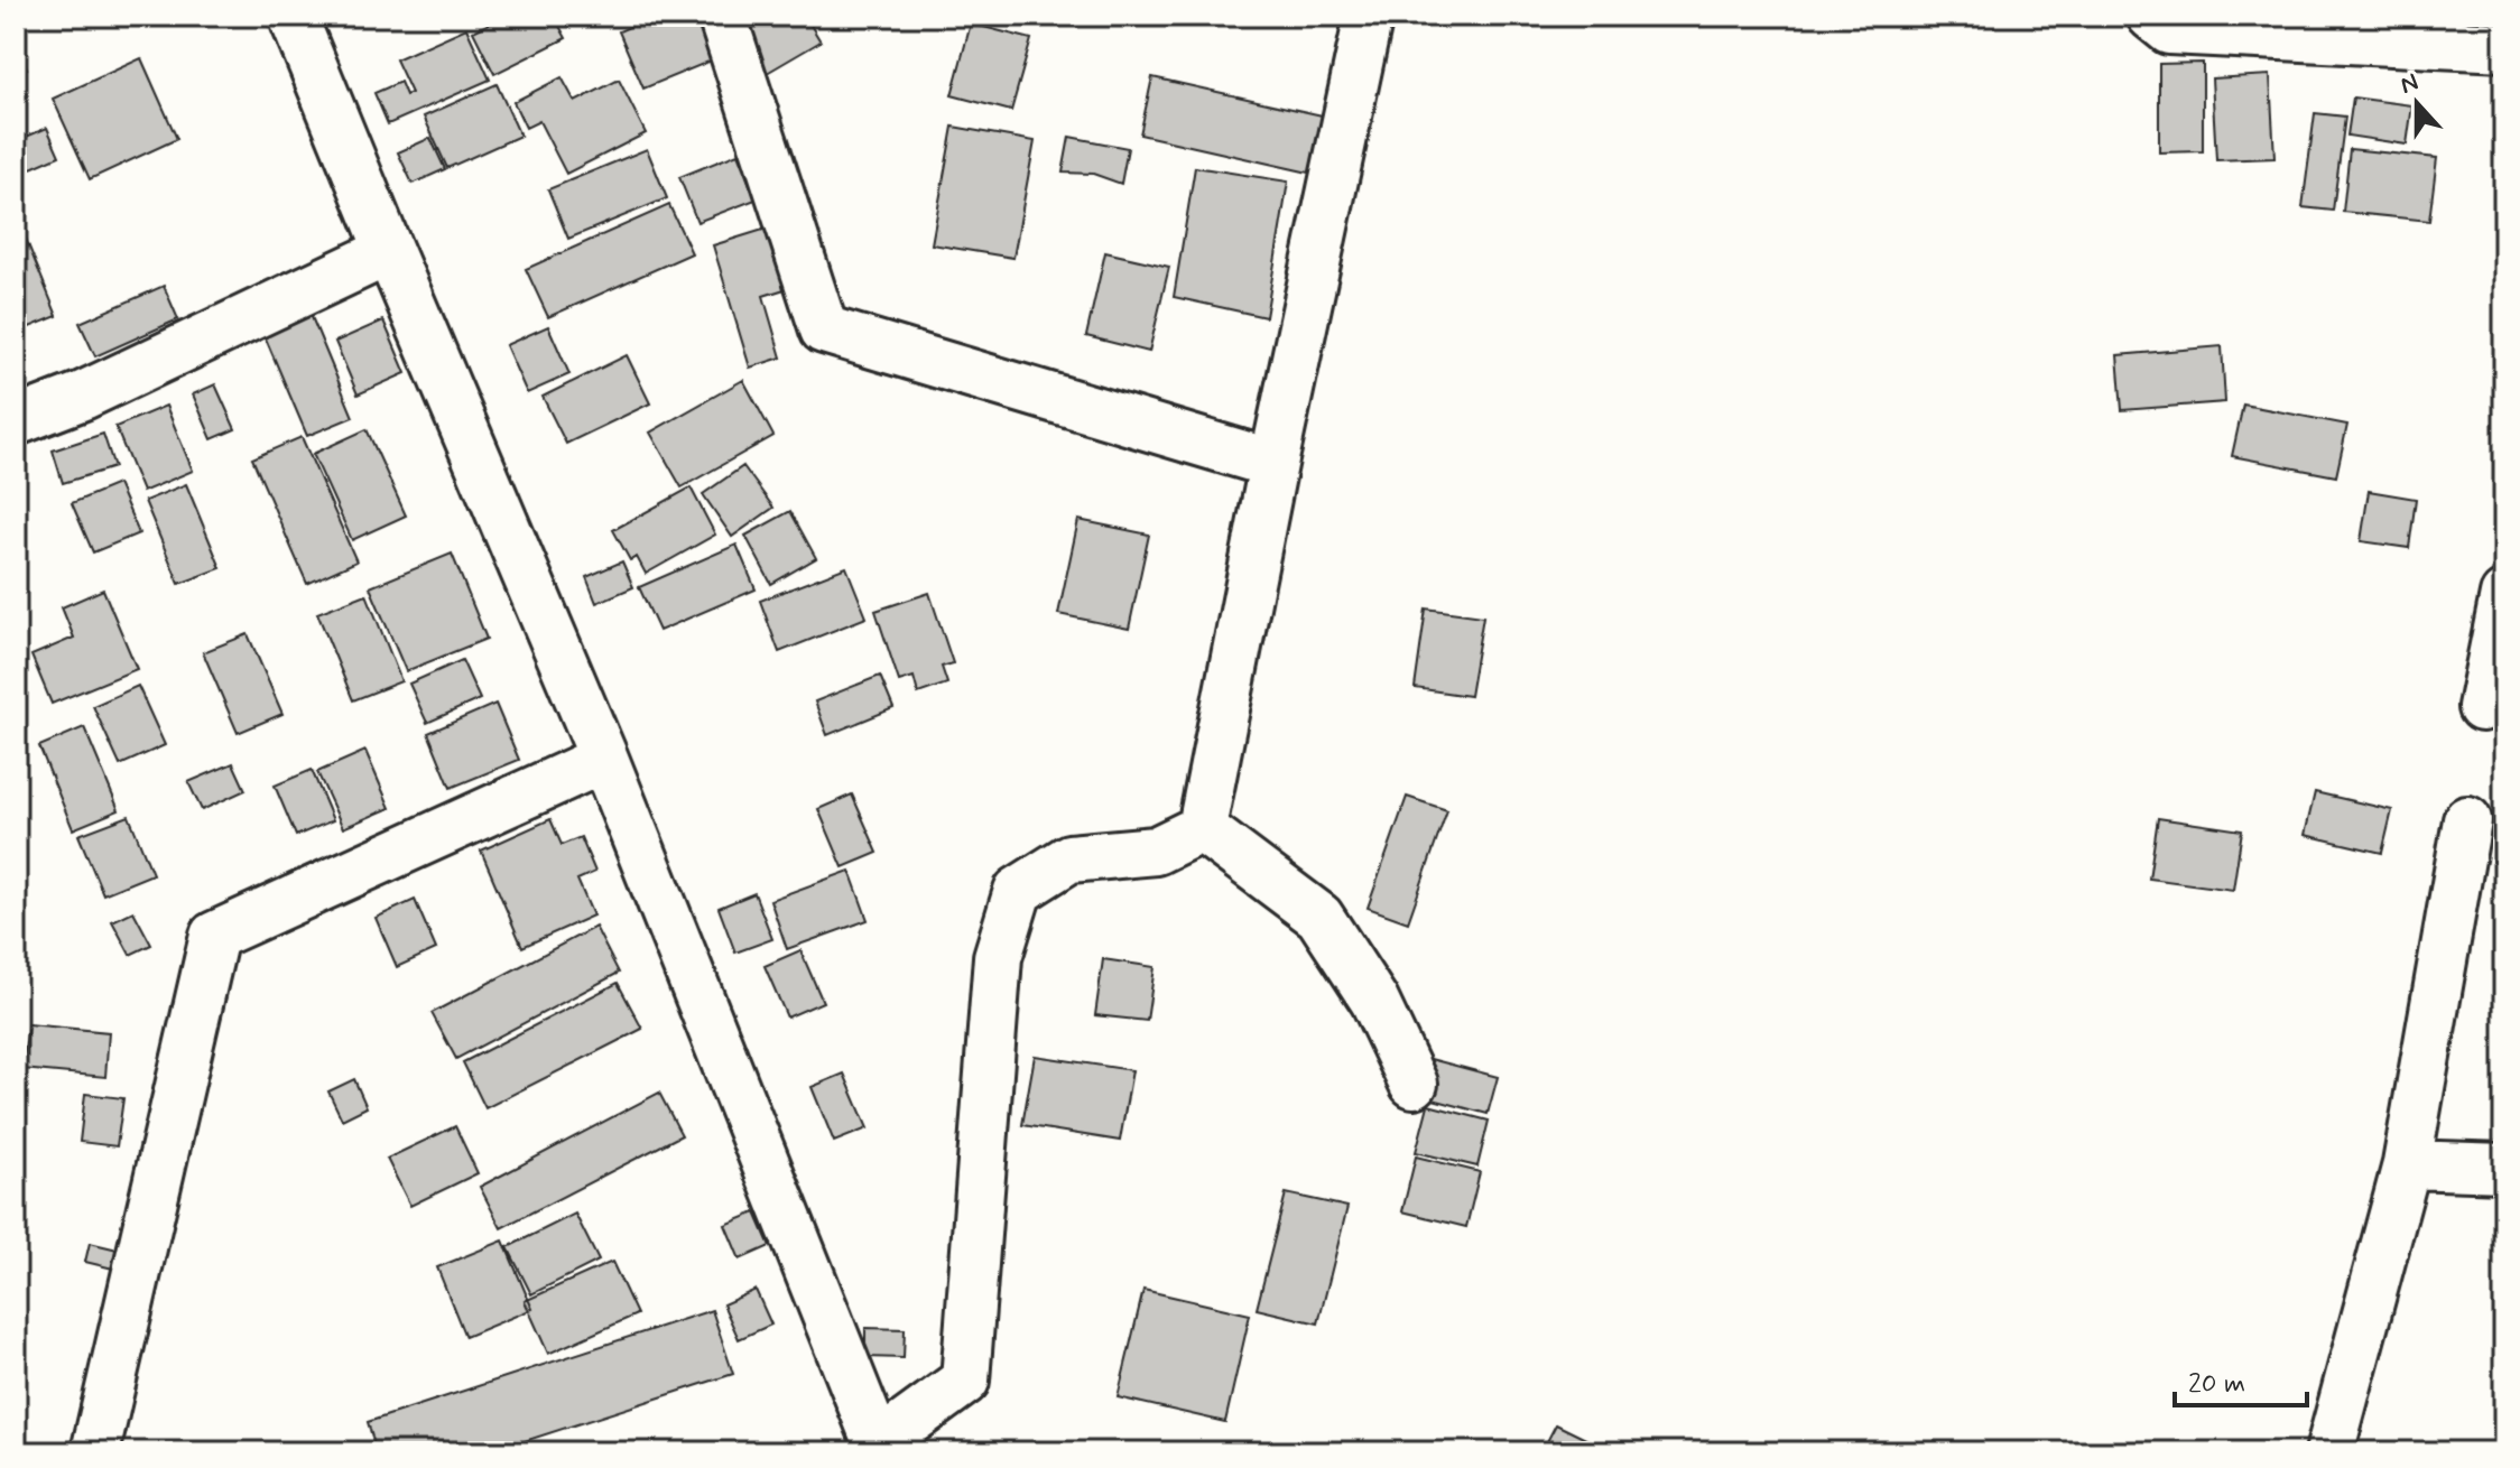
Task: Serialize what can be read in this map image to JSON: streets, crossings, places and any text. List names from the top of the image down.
{
  "scale_bar": "20 m",
  "north": "top"
}
